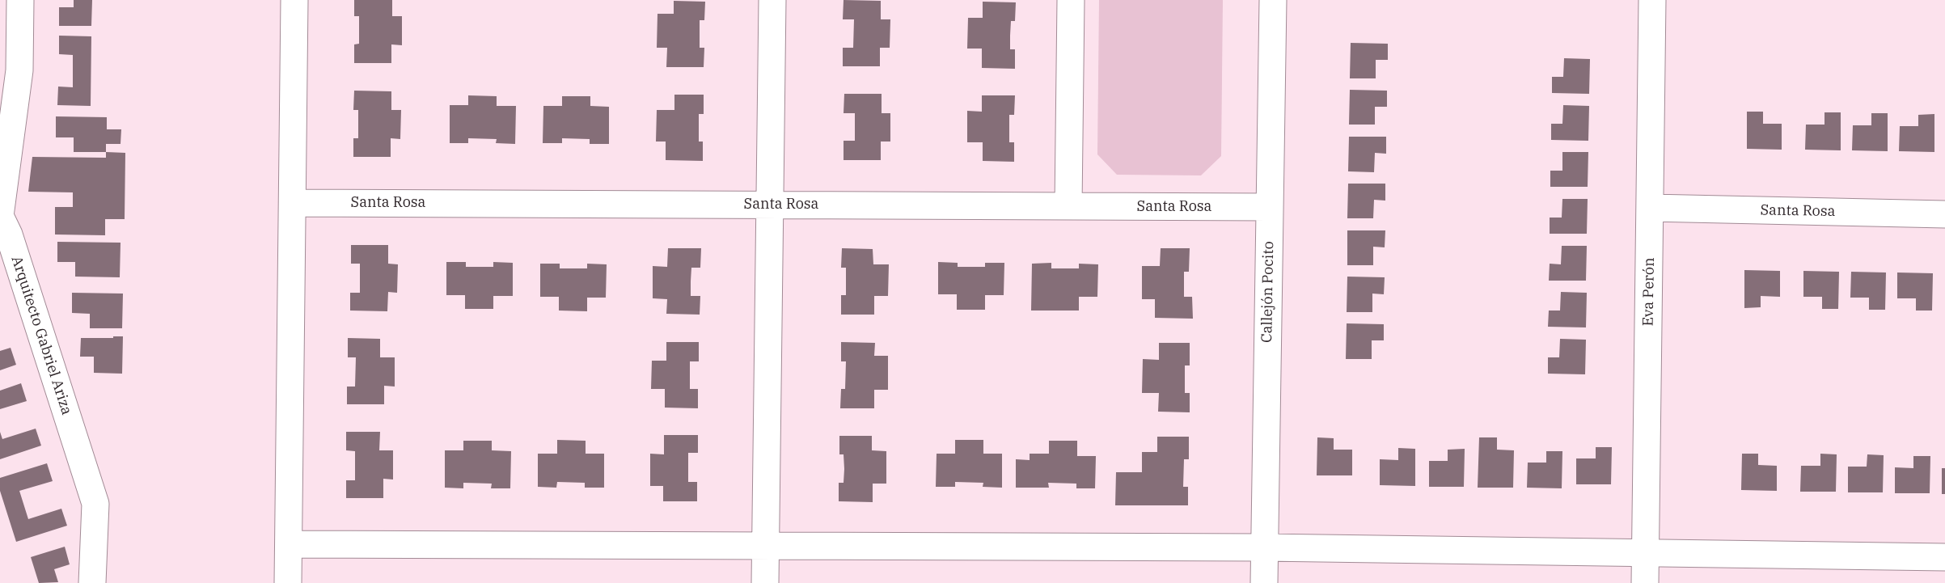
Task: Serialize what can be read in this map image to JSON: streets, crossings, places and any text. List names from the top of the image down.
{
  "streets": {
    "street": [
      "Santa Rosa",
      "Callejón Pocito",
      "Eva Perón",
      "Arquitecto Gabriel Ariza"
    ]
  },
  "crossings": [
    ["Santa Rosa", "Callejón Pocito"],
    ["Santa Rosa", "Eva Perón"]
  ]
}
